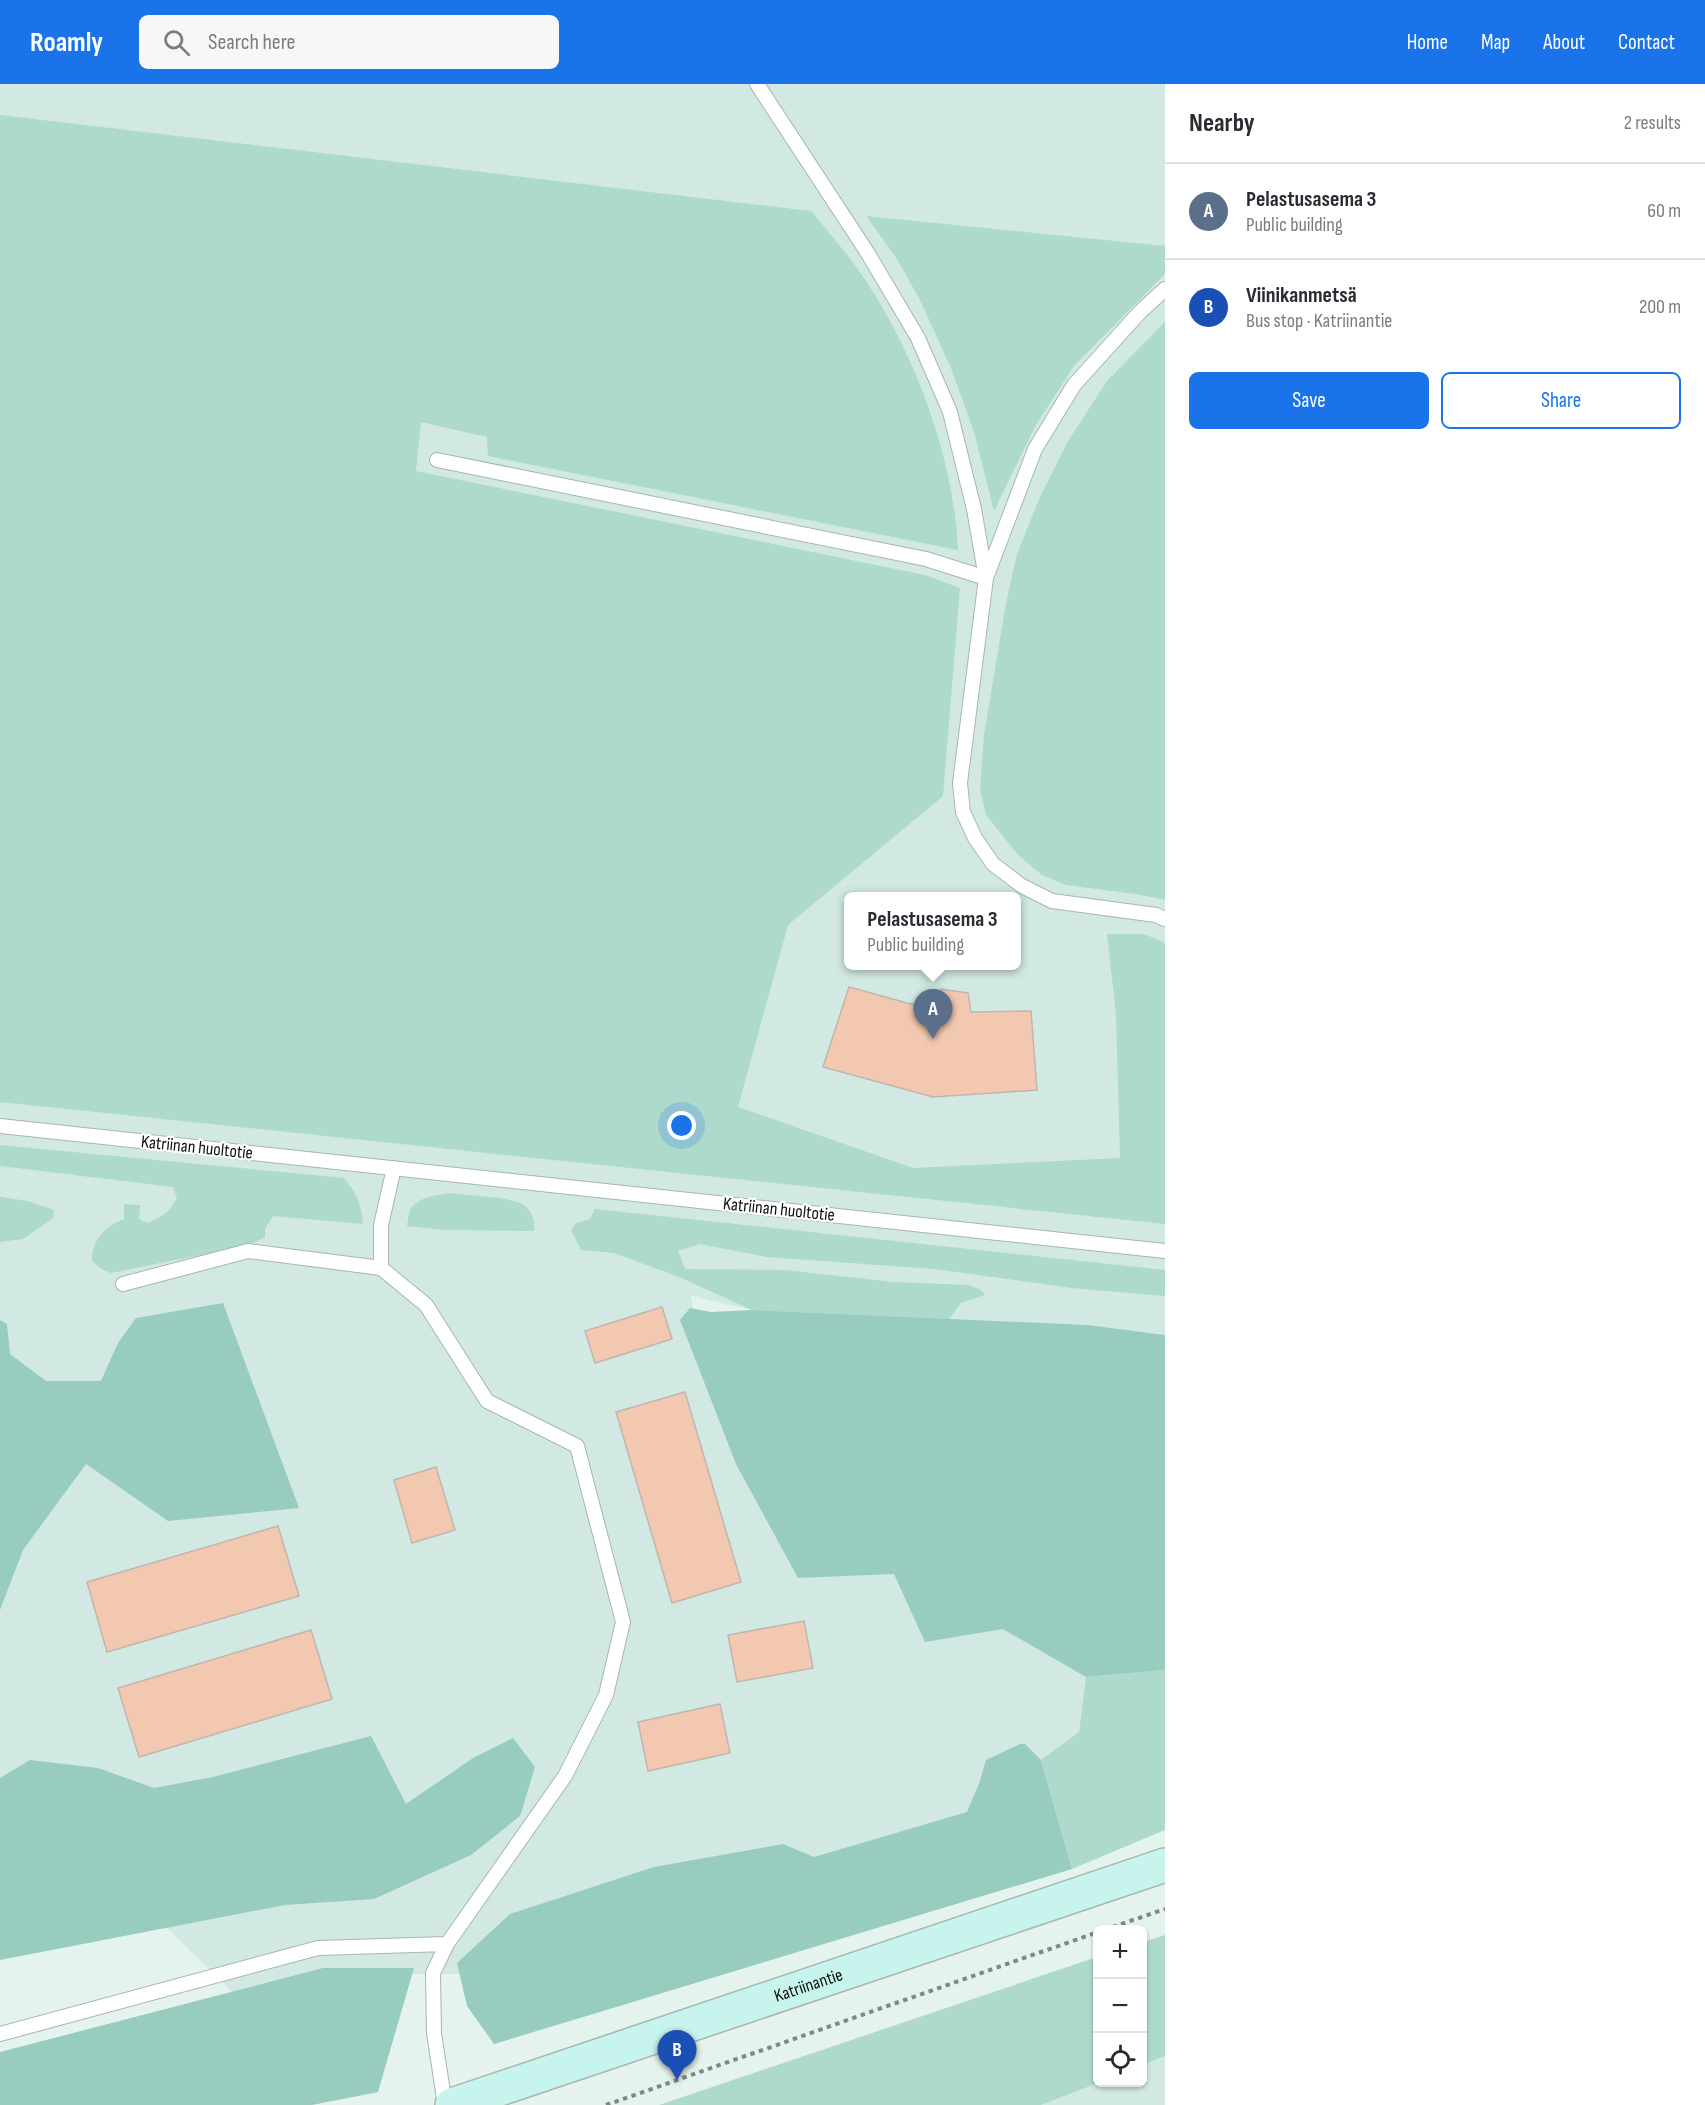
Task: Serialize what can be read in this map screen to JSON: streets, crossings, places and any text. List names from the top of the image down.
{
  "streets": {
    "main road": ["Katriinantie"],
    "lane": ["Katriinan huoltotie"]
  },
  "page": {
    "header": "Roamly",
    "search": "Search here",
    "nav": [
      "Home",
      "Map",
      "About",
      "Contact"
    ],
    "heading": ["Nearby", "2 results"],
    "list": [
      {
        "mark": "A",
        "name": "Pelastusasema 3",
        "note": "Public building",
        "value": "60 m"
      },
      {
        "mark": "B",
        "name": "Viinikanmetsä",
        "note": "Bus stop · Katriinantie",
        "value": "200 m"
      }
    ],
    "buttons": ["Save", "Share"],
    "popup": ["Pelastusasema 3", "Public building"],
    "pins": ["A", "B"],
    "map_buttons": ["+", "−"]
  }
}
